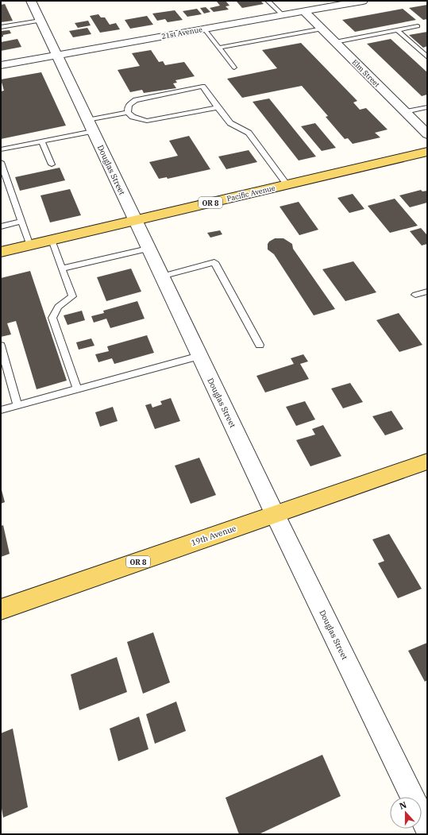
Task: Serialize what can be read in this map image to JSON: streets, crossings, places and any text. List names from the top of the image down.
{
  "streets": {
    "main road": ["Pacific Avenue", "OR 8", "19th Avenue"],
    "street": ["21st Avenue", "Elm Street", "Douglas Street"]
  },
  "crossings": [
    ["21st Avenue", "Elm Street"],
    ["21st Avenue", "Douglas Street"],
    ["Douglas Street", "Pacific Avenue"],
    ["Douglas Street", "19th Avenue"]
  ],
  "north": "top"
}
